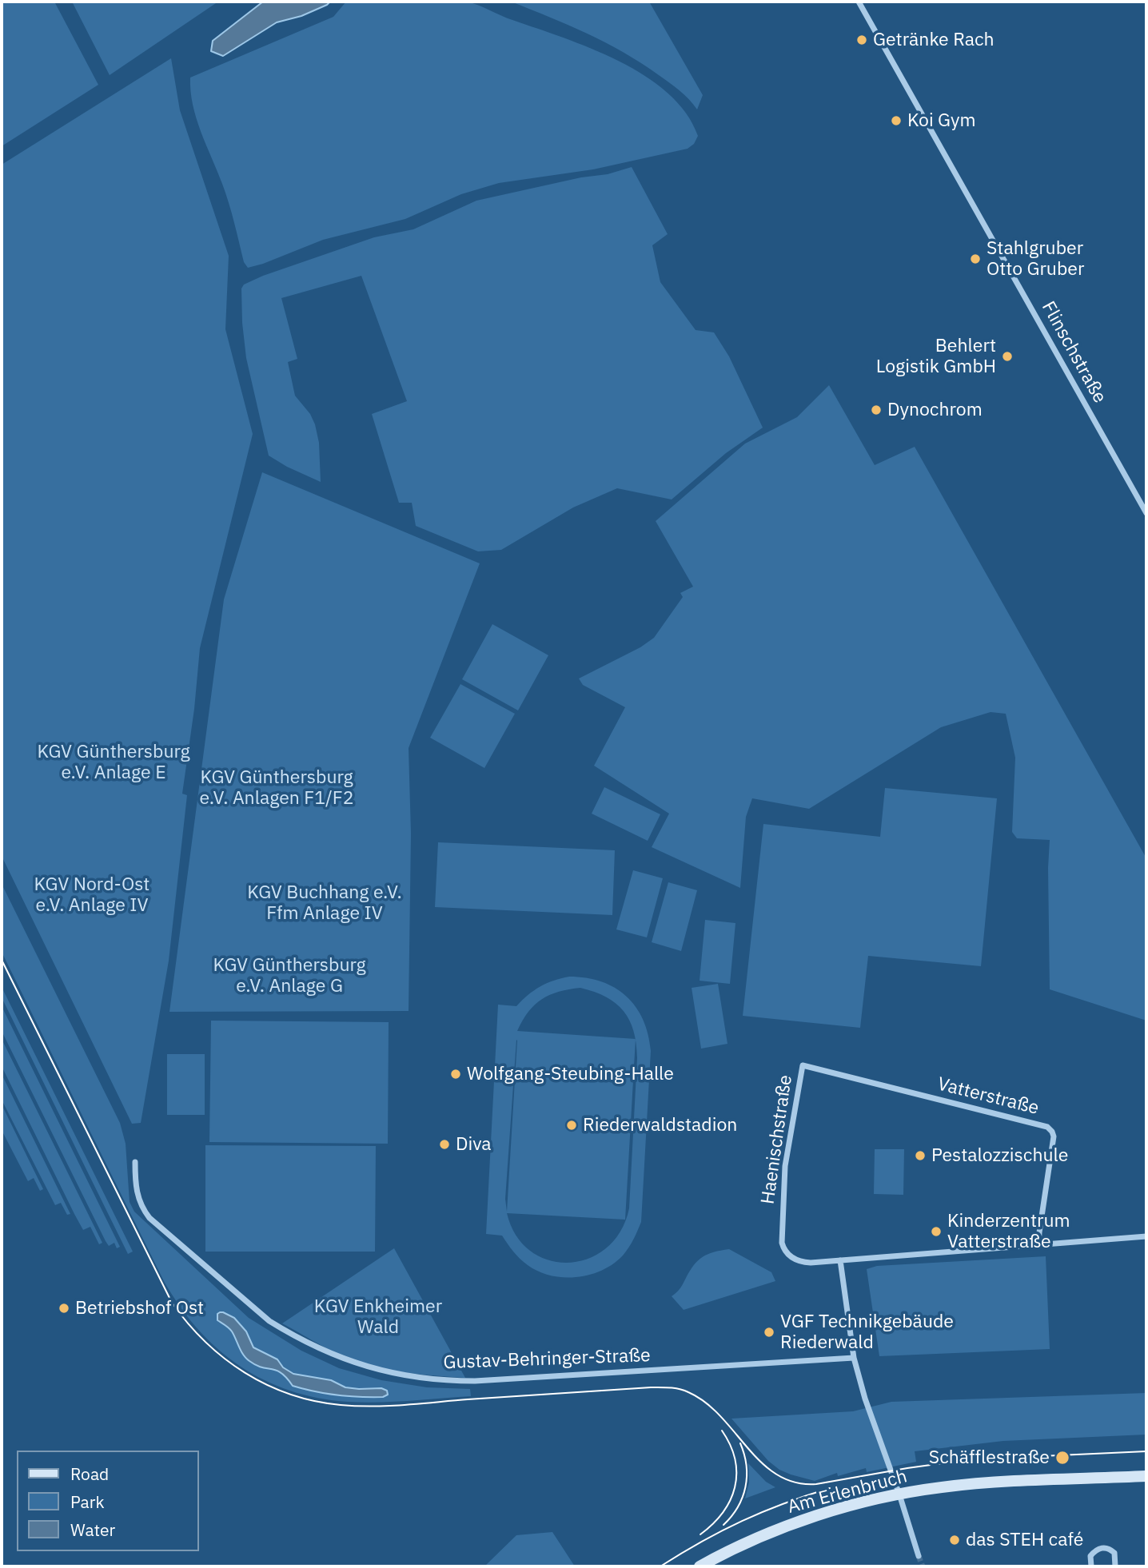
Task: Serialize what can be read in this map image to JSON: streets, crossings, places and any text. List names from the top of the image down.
{
  "streets": {
    "main road": ["Am Erlenbruch"],
    "street": [
      "Flinschstraße",
      "Vatterstraße",
      "Haenischstraße",
      "Gustav-Behringer-Straße"
    ]
  },
  "crossings": [
    ["Vatterstraße", "Haenischstraße"]
  ],
  "parks": [
    "KGV Günthersburg e.V. Anlage E",
    "KGV Günthersburg e.V. Anlagen F1/F2",
    "KGV Nord-Ost e.V. Anlage IV",
    "KGV Buchhang e.V. Ffm Anlage IV",
    "KGV Günthersburg e.V. Anlage G",
    "KGV Enkheimer Wald"
  ],
  "places": [
    "Getränke Rach",
    "Koi Gym",
    "Stahlgruber Otto Gruber",
    "Behlert Logistik GmbH",
    "Dynochrom",
    "Wolfgang-Steubing-Halle",
    "Riederwaldstadion",
    "Diva",
    "Pestalozzischule",
    "Kinderzentrum Vatterstraße",
    "Betriebshof Ost",
    "VGF Technikgebäude Riederwald",
    "Schäfflestraße",
    "das STEH café"
  ],
  "legend": ["Road", "Park", "Water"]
}
